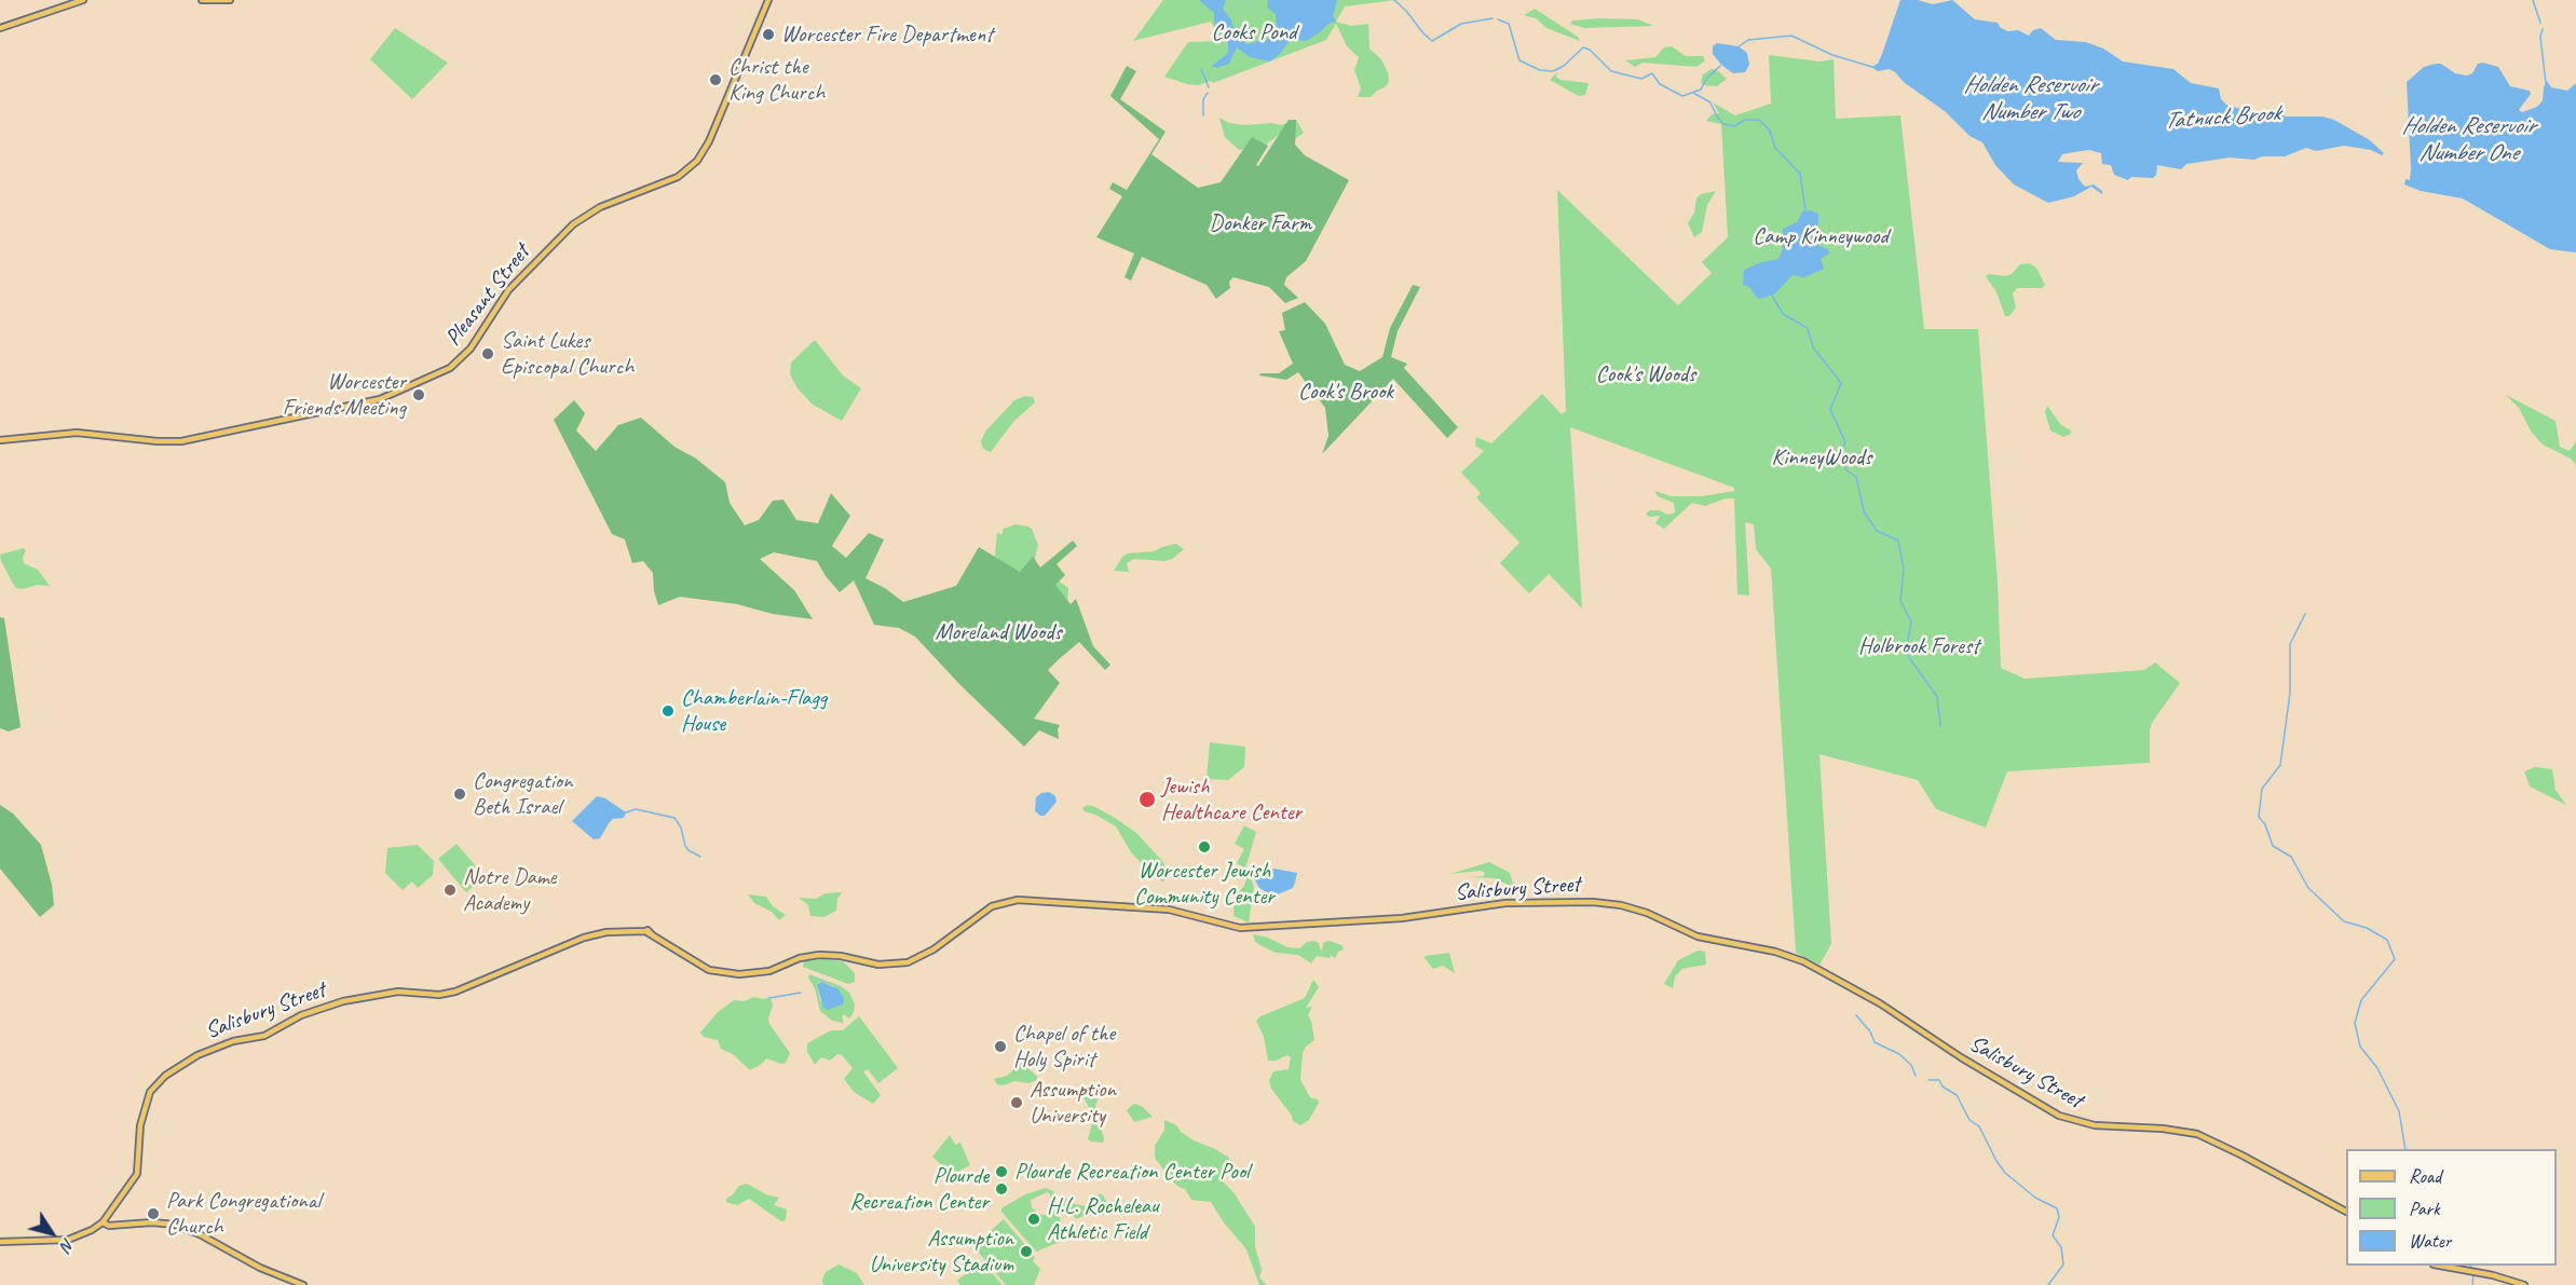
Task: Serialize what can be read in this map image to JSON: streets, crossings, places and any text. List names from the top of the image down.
{
  "streets": {
    "main road": ["Pleasant Street", "Salisbury Street"]
  },
  "water": ["Holden Reservoir Number Two", "Tatnuck Brook", "Holden Reservoir Number One"],
  "parks": [
    "Cooks Pond",
    "Donker Farm",
    "Camp Kinneywood",
    "Cook's Woods",
    "Cook's Brook",
    "KinneyWoods",
    "Moreland Woods",
    "Holbrook Forest"
  ],
  "places": [
    "Worcester Fire Department",
    "Christ the King Church",
    "Saint Lukes Episcopal Church",
    "Worcester Friends Meeting",
    "Chamberlain-Flagg House",
    "Congregation Beth Israel",
    "Jewish Healthcare Center",
    "Worcester Jewish Community Center",
    "Notre Dame Academy",
    "Chapel of the Holy Spirit",
    "Assumption University",
    "Plourde Recreation Center Pool",
    "Plourde Recreation Center",
    "Park Congregational Church",
    "H.L. Rocheleau Athletic Field",
    "Assumption University Stadium"
  ],
  "legend": ["Road", "Park", "Water"],
  "north": "bottom right"
}
